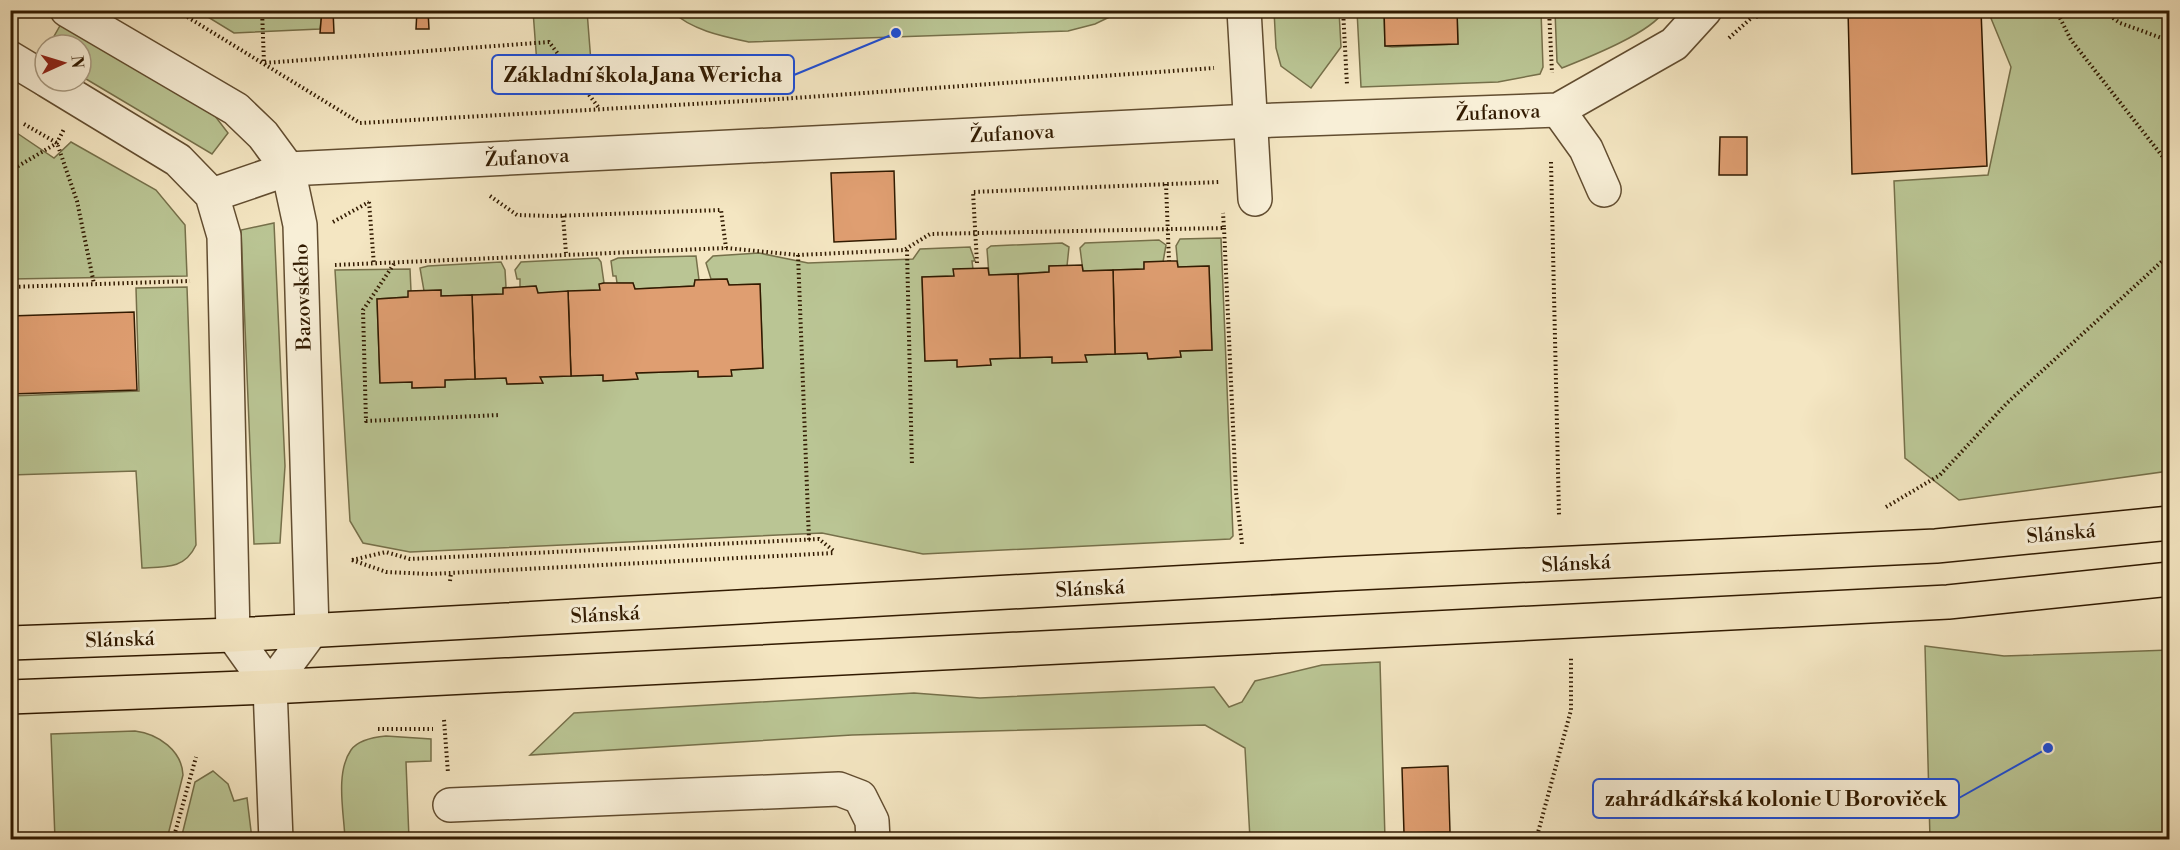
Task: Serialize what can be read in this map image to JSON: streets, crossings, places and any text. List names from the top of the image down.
{
  "streets": {
    "main road": ["Slánská"],
    "street": ["Žufanova", "Bazovského"]
  },
  "crossings": [
    ["Žufanova", "Bazovského"],
    ["Bazovského", "Slánská"]
  ],
  "places": ["Základní škola Jana Wericha", "zahrádkářská kolonie U Boroviček"],
  "north": "right"
}
